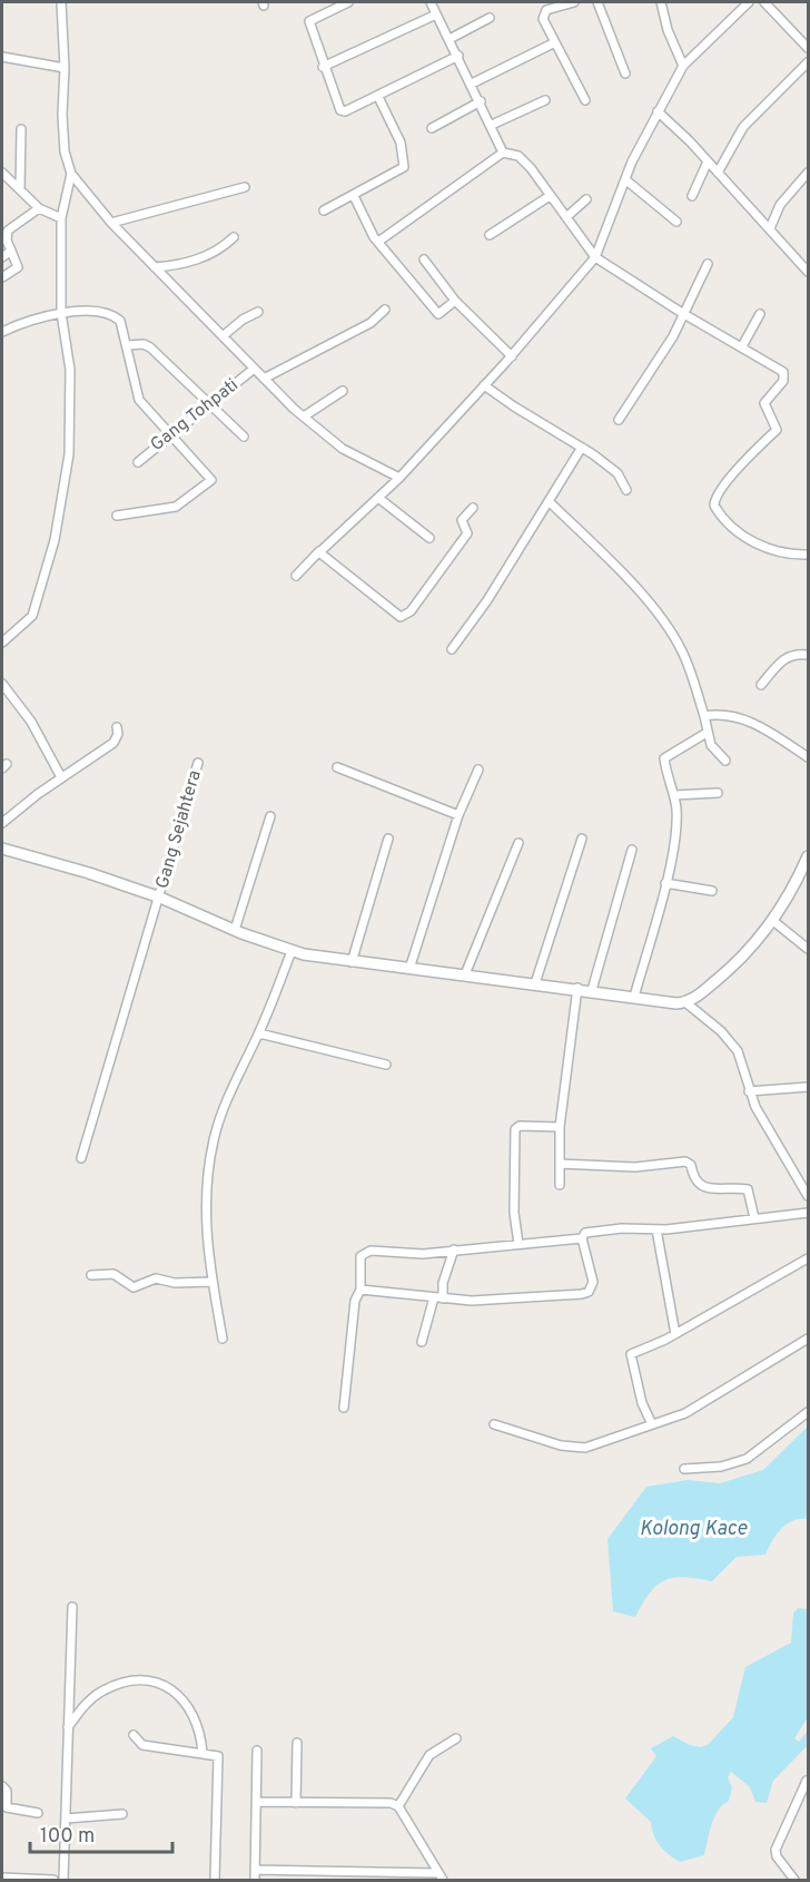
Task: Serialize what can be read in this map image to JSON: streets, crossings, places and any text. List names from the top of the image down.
{
  "streets": {
    "street": ["Gang Tohpati", "Gang Sejahtera"]
  },
  "water": ["Kolong Kace"],
  "scale_bar": "100 m"
}
